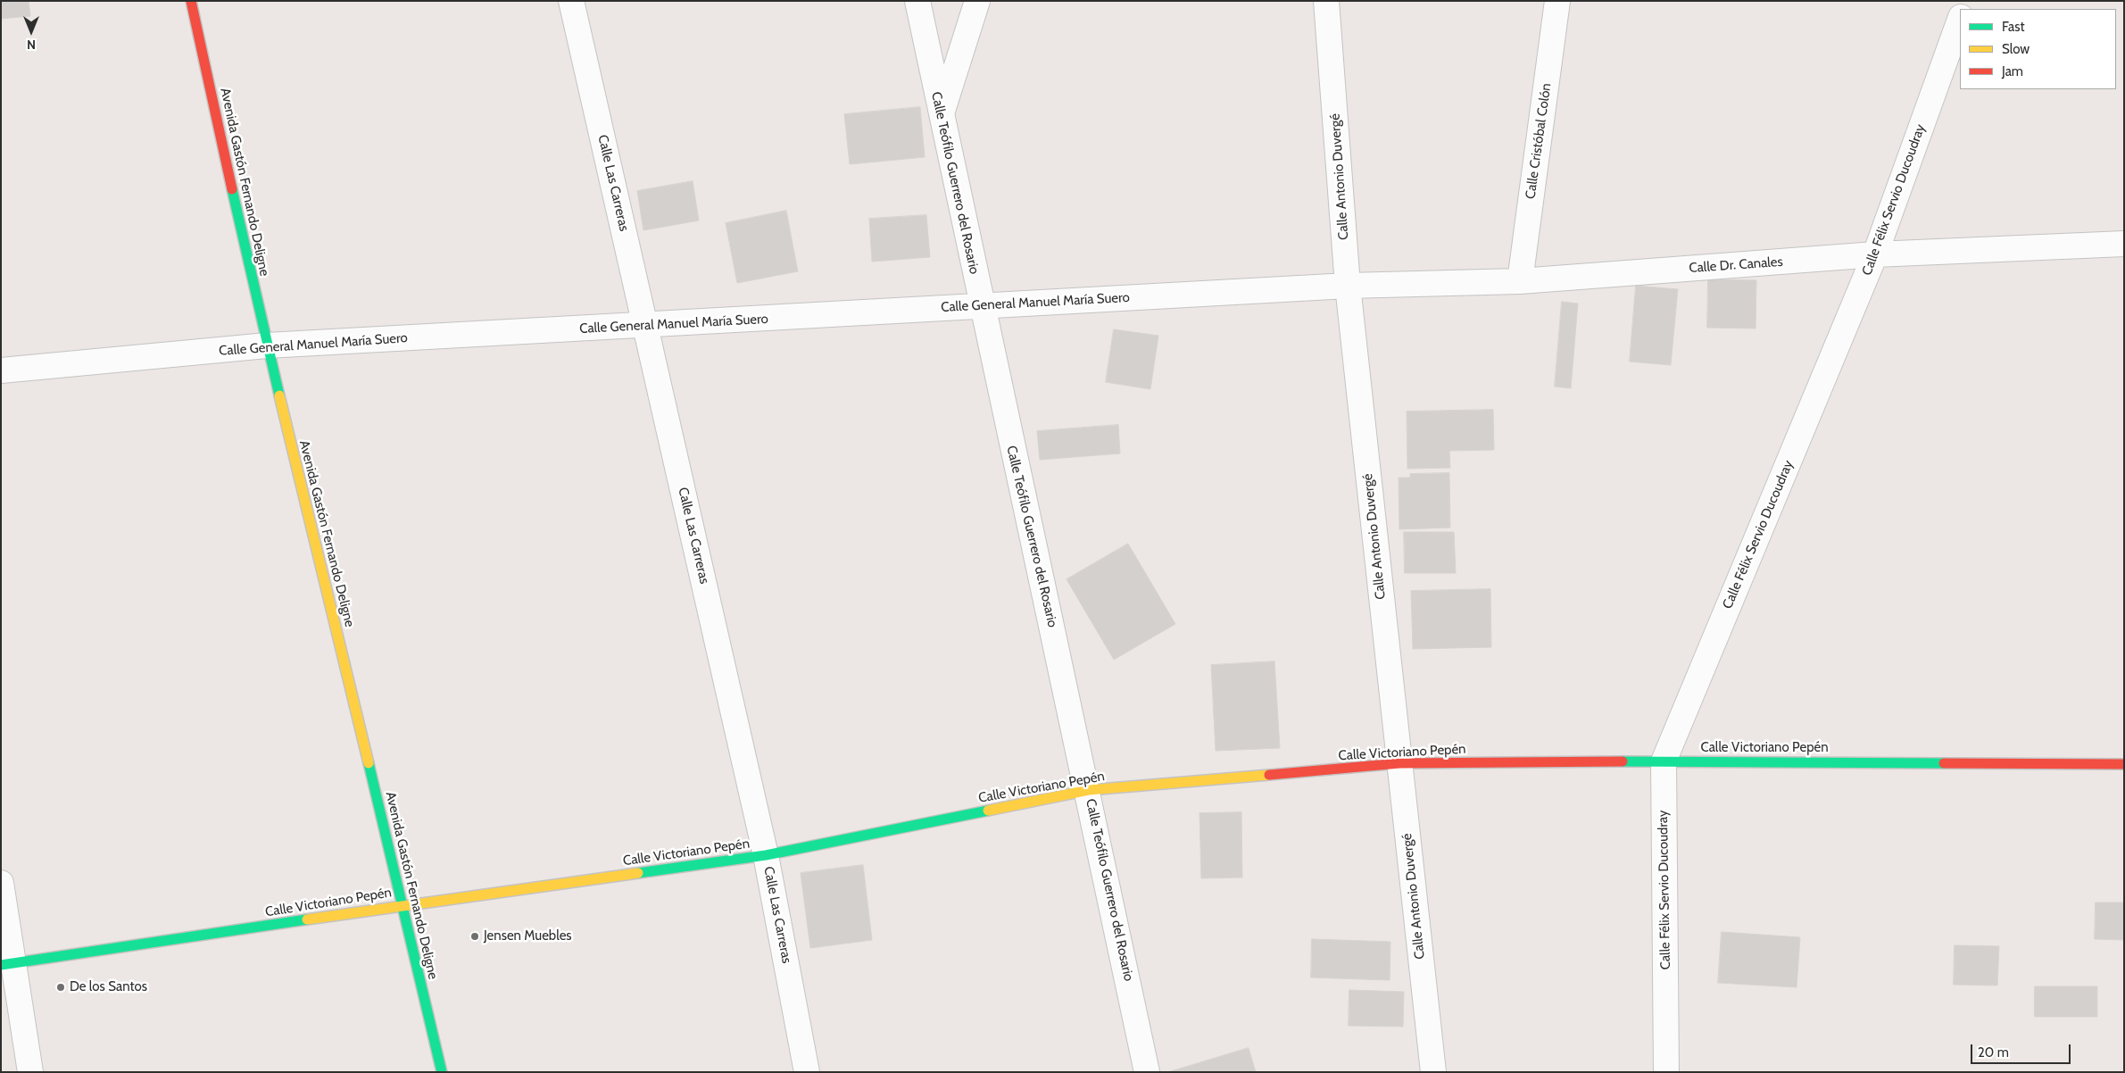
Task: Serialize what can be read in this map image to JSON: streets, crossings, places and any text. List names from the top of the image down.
{
  "streets": {
    "street": [
      "Calle Cristóbal Colón",
      "Calle Antonio Duvergé",
      "Avenida Gastón Fernando Deligne",
      "Calle Las Carreras",
      "Calle Teófilo Guerrero del Rosario",
      "Calle Félix Servio Ducoudray",
      "Calle Dr. Canales",
      "Calle General Manuel María Suero",
      "Calle Victoriano Pepén"
    ]
  },
  "crossings": [
    ["Calle Cristóbal Colón", "Calle Dr. Canales"],
    ["Calle Antonio Duvergé", "Calle Dr. Canales"],
    ["Calle Antonio Duvergé", "Calle General Manuel María Suero"],
    ["Calle Antonio Duvergé", "Calle Victoriano Pepén"],
    ["Avenida Gastón Fernando Deligne", "Calle General Manuel María Suero"],
    ["Avenida Gastón Fernando Deligne", "Calle Victoriano Pepén"],
    ["Calle Las Carreras", "Calle General Manuel María Suero"],
    ["Calle Las Carreras", "Calle Victoriano Pepén"],
    ["Calle Teófilo Guerrero del Rosario", "Calle General Manuel María Suero"],
    ["Calle Teófilo Guerrero del Rosario", "Calle Victoriano Pepén"],
    ["Calle Félix Servio Ducoudray", "Calle Dr. Canales"],
    ["Calle Félix Servio Ducoudray", "Calle Victoriano Pepén"],
    ["Calle Dr. Canales", "Calle General Manuel María Suero"]
  ],
  "places": ["Jensen Muebles", "De los Santos"],
  "legend": ["Fast", "Slow", "Jam"],
  "scale_bar": "20 m",
  "north": "bottom"
}
